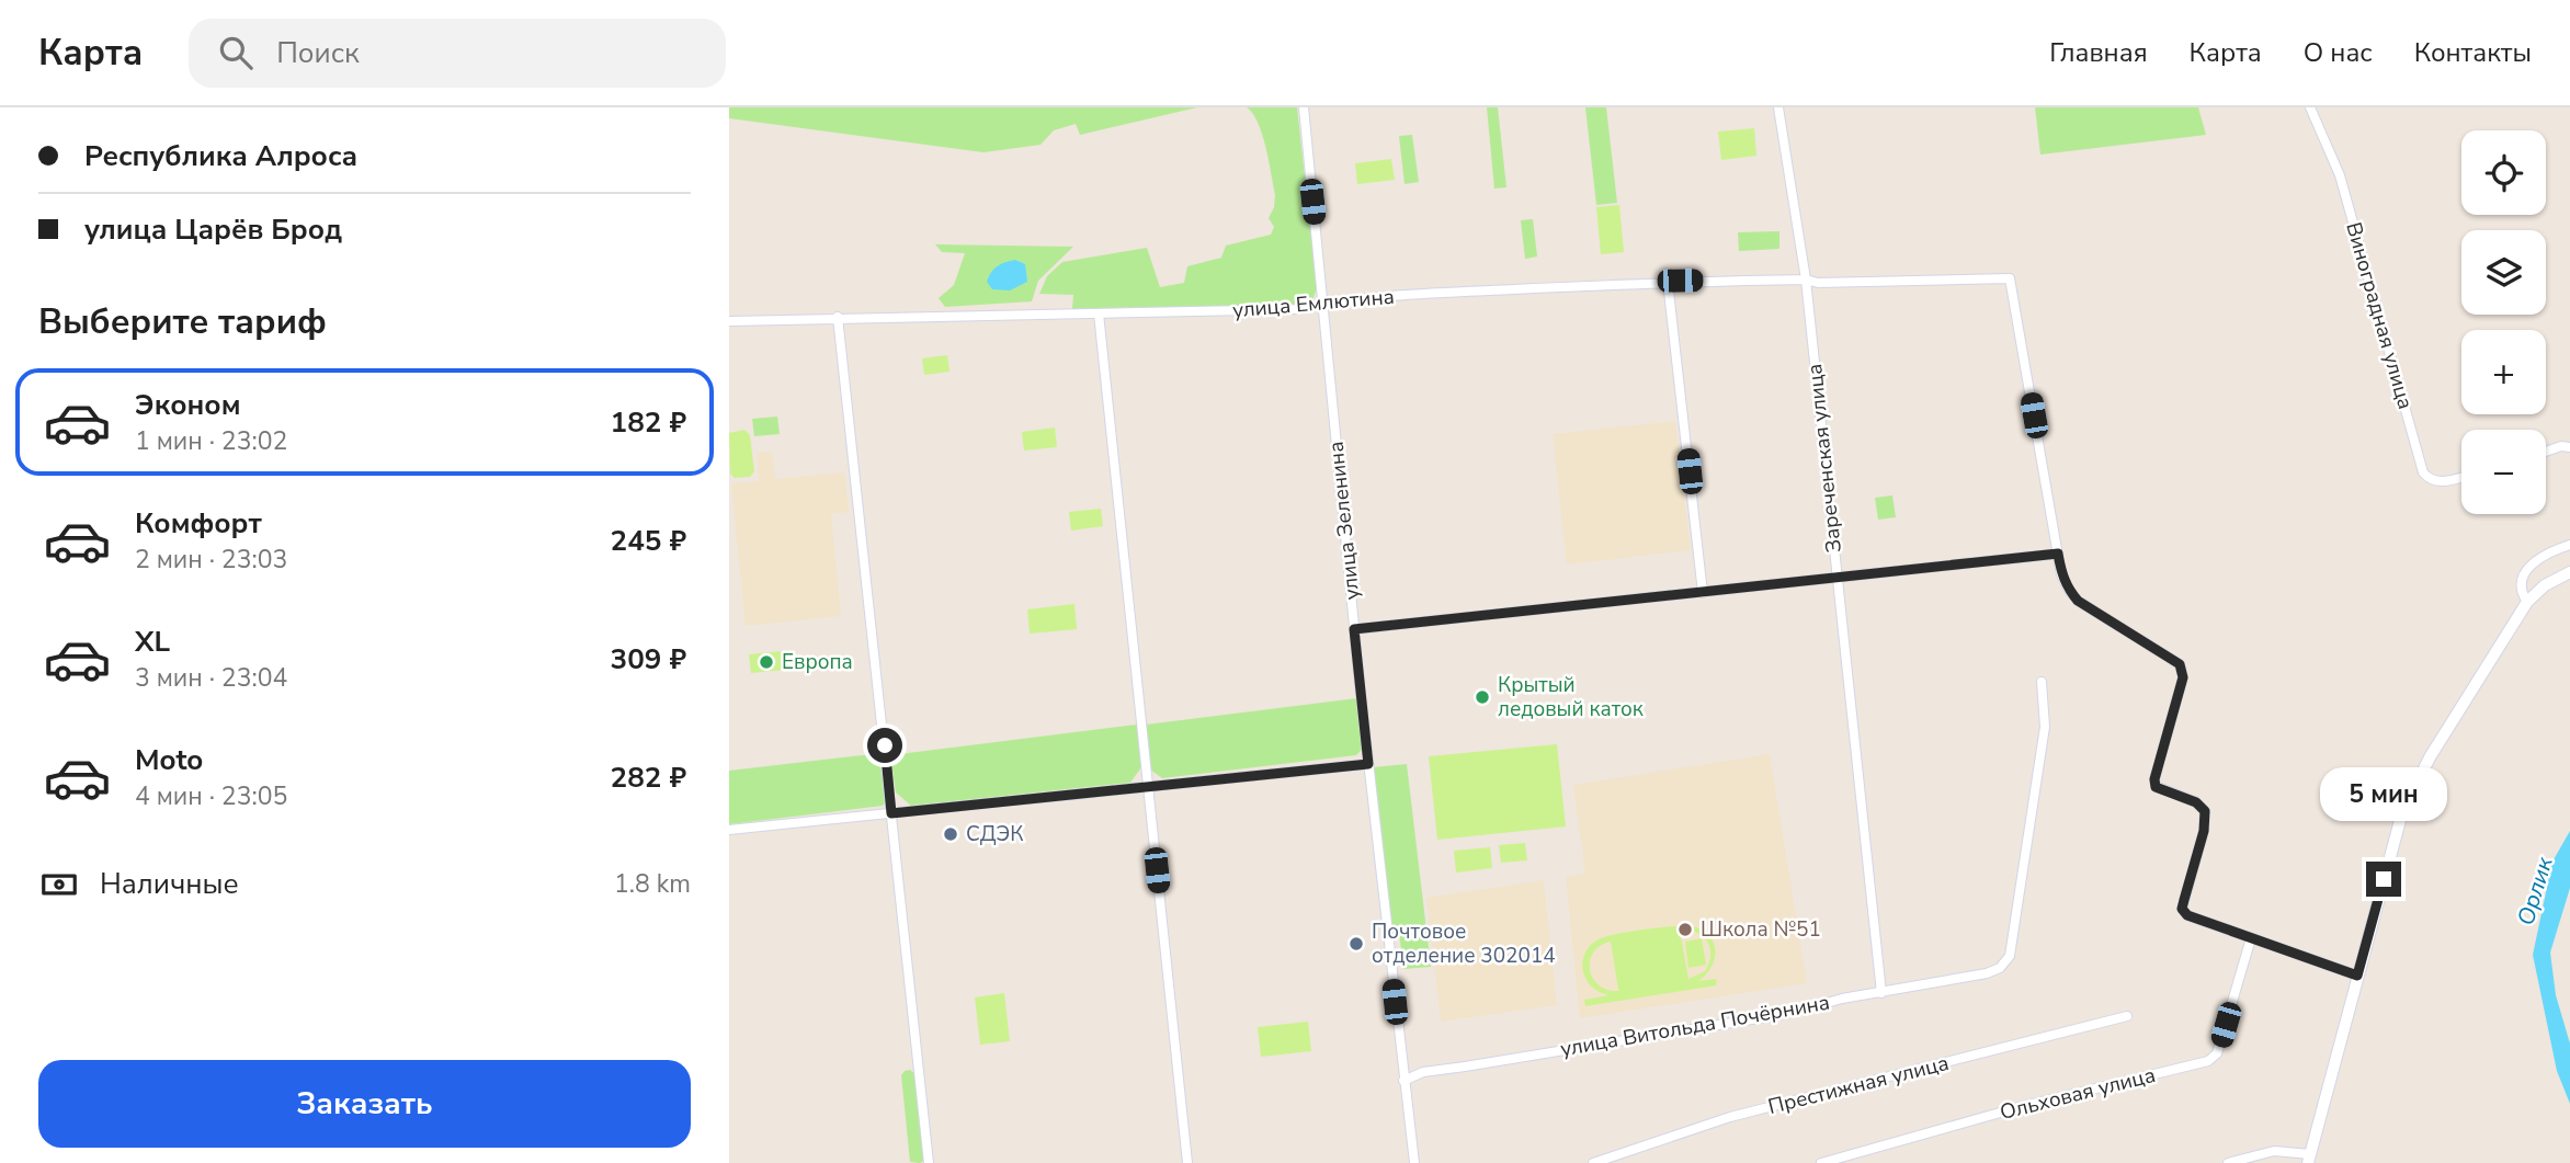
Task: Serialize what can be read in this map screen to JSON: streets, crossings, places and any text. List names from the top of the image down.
{
  "streets": {
    "street": [
      "улица Емлютина",
      "Виноградная улица",
      "Зареченская улица",
      "улица Зеленина",
      "улица Витольда Почёрнина",
      "Престижная улица",
      "Ольховая улица"
    ]
  },
  "crossings": [
    ["улица Емлютина", "Зареченская улица"],
    ["улица Емлютина", "улица Зеленина"],
    ["Зареченская улица", "улица Витольда Почёрнина"],
    ["улица Зеленина", "улица Витольда Почёрнина"]
  ],
  "water": ["Орлик"],
  "places": [
    "Европа",
    "Крытый ледовый каток",
    "СДЭК",
    "Школа №51",
    "Почтовое отделение 302014"
  ],
  "page": {
    "header": "Карта",
    "search": "Поиск",
    "nav": [
      "Главная",
      "Карта",
      "О нас",
      "Контакты"
    ],
    "banner": ["Республика Алроса", "улица Царёв Брод"],
    "map_buttons": ["+", "−"],
    "heading": "Выберите тариф",
    "list": [
      {
        "name": "Эконом",
        "note": "1 мин · 23:02",
        "value": "182 ₽"
      },
      {
        "name": "Комфорт",
        "note": "2 мин · 23:03",
        "value": "245 ₽"
      },
      {
        "name": "XL",
        "note": "3 мин · 23:04",
        "value": "309 ₽"
      },
      {
        "name": "Moto",
        "note": "4 мин · 23:05",
        "value": "282 ₽"
      }
    ],
    "bubble": "5 мин",
    "pay": ["Наличные", "1.8 km"],
    "buttons": "Заказать"
  }
}
